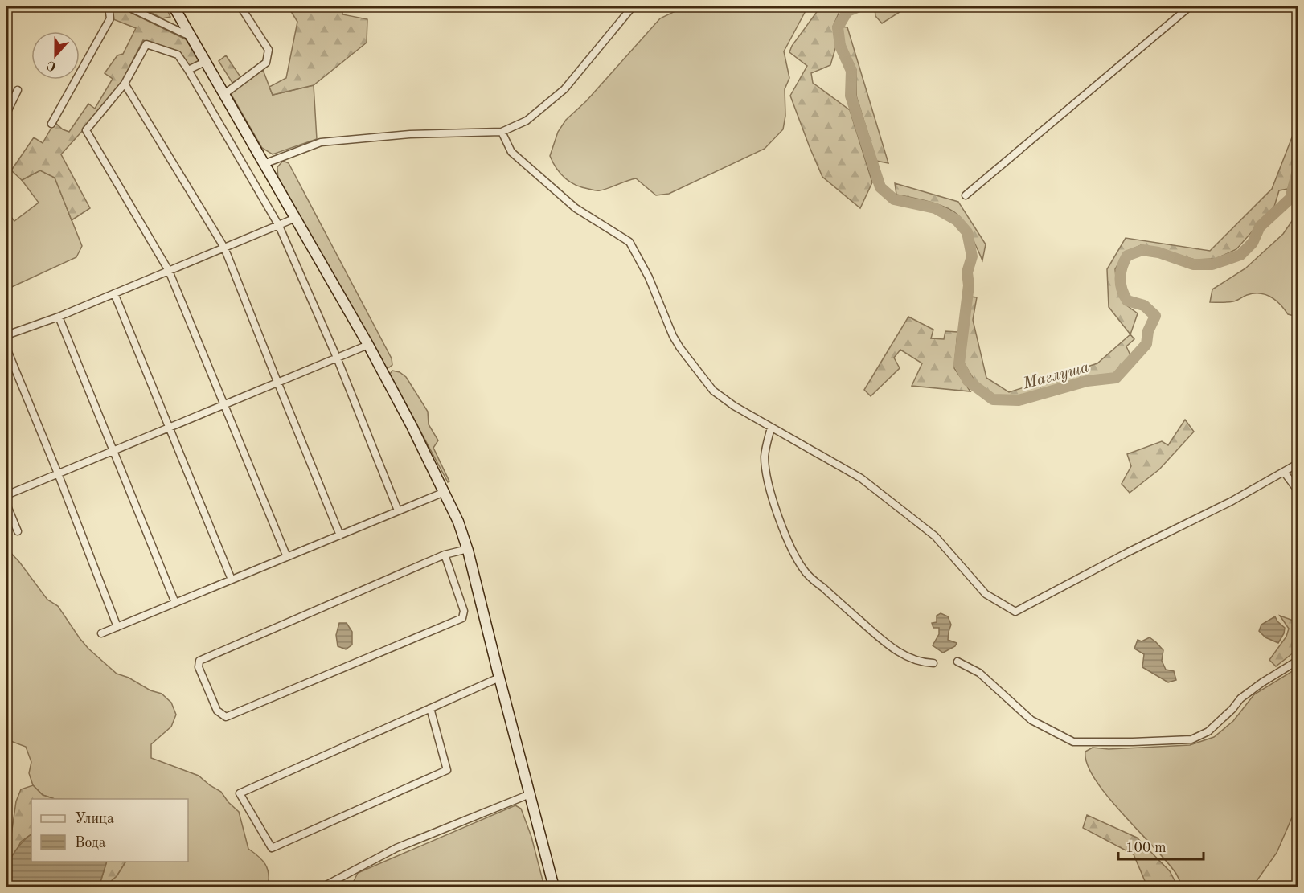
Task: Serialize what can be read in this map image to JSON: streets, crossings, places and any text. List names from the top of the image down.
{
  "water": ["Маглуша"],
  "legend": ["Улица", "Вода"],
  "scale_bar": "100 m",
  "north": "bottom"
}
